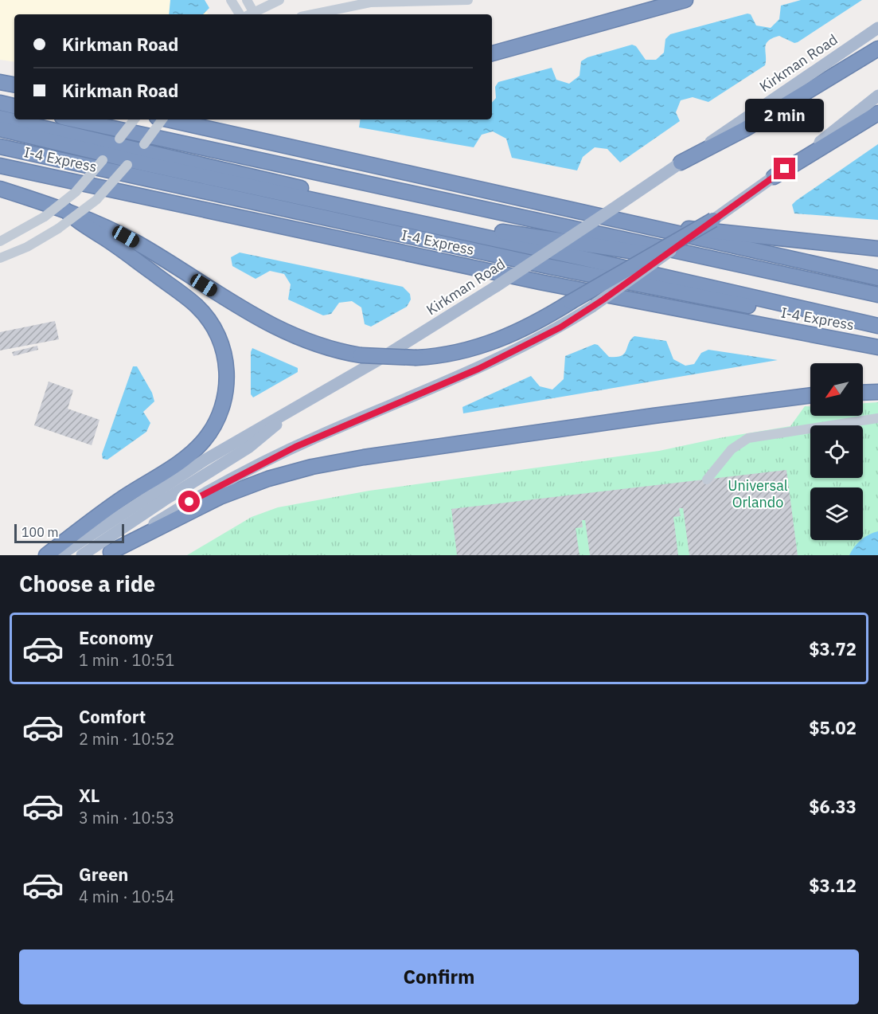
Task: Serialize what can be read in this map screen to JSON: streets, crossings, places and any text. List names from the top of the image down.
{
  "streets": {
    "highway": ["I-4 Express"],
    "main road": ["Kirkman Road"]
  },
  "parks": ["Universal Orlando"],
  "scale_bar": "100 m",
  "north": "bottom left",
  "page": {
    "banner": ["Kirkman Road", "Kirkman Road"],
    "bubble": "2 min",
    "scale": "100 m",
    "heading": "Choose a ride",
    "list": [
      {
        "name": "Economy",
        "note": "1 min · 10:51",
        "value": "$3.72"
      },
      {
        "name": "Comfort",
        "note": "2 min · 10:52",
        "value": "$5.02"
      },
      {
        "name": "XL",
        "note": "3 min · 10:53",
        "value": "$6.33"
      },
      {
        "name": "Green",
        "note": "4 min · 10:54",
        "value": "$3.12"
      }
    ],
    "buttons": "Confirm"
  }
}
